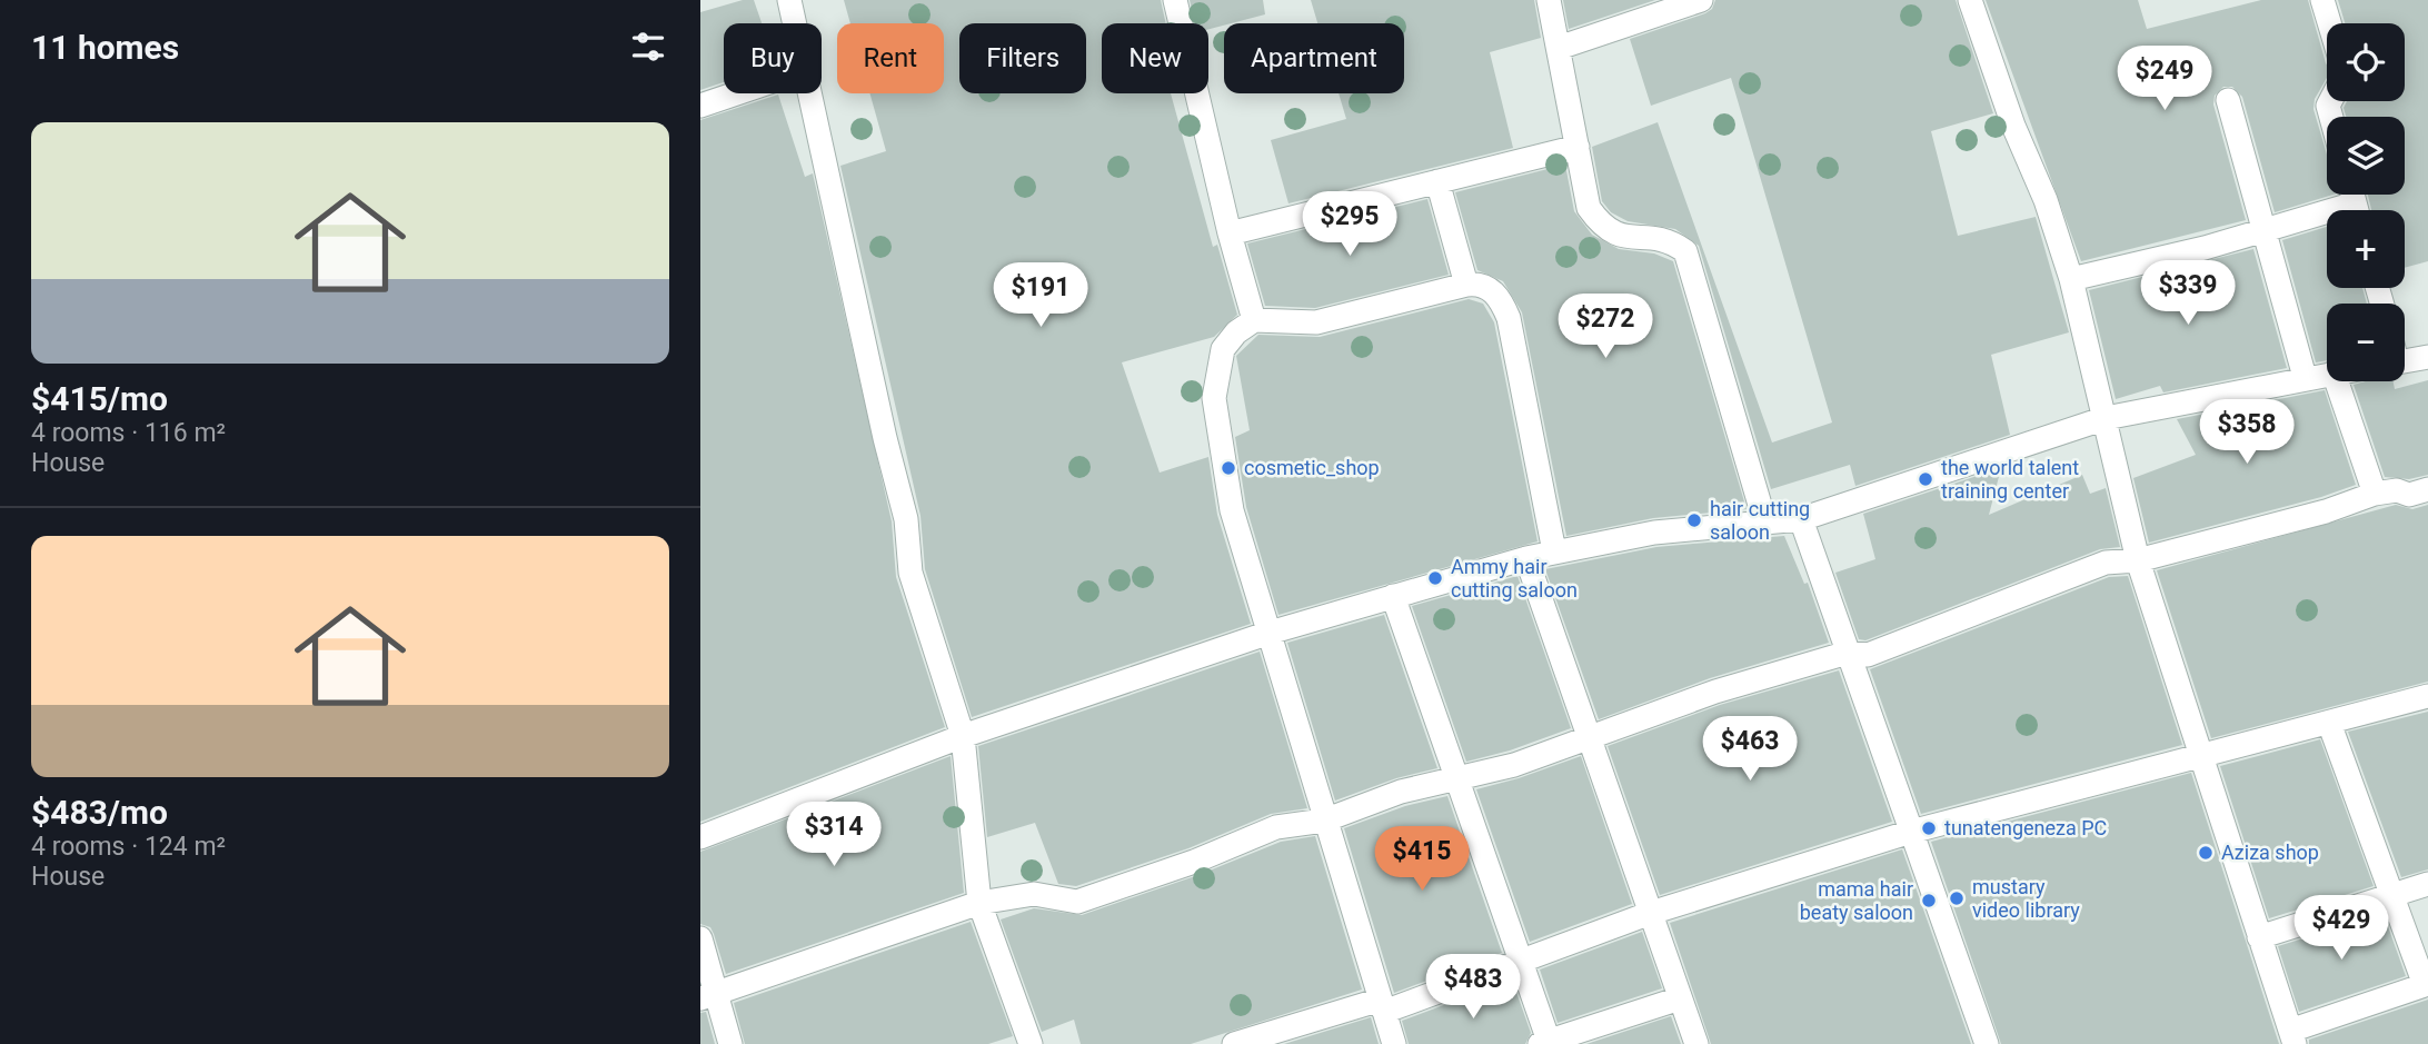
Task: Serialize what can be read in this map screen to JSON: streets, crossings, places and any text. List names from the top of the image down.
{
  "places": [
    "cosmetic_shop",
    "the world talent training center",
    "hair cutting saloon",
    "Ammy hair cutting saloon",
    "tunatengeneza PC",
    "Aziza shop",
    "mustary video library",
    "mama hair beaty saloon"
  ],
  "page": {
    "heading": "11 homes",
    "map_buttons": ["+", "−"],
    "chip": [
      "Buy",
      "Rent",
      "Filters",
      "New",
      "Apartment"
    ],
    "price": [
      "$249",
      "$295",
      "$339",
      "$191",
      "$272",
      "$358",
      "$463",
      "$314",
      "$415",
      "$429",
      "$483"
    ],
    "list": [
      {
        "name": "$415/mo",
        "note": "4 rooms · 116 m² · House"
      },
      {
        "name": "$483/mo",
        "note": "4 rooms · 124 m² · House"
      }
    ]
  }
}
